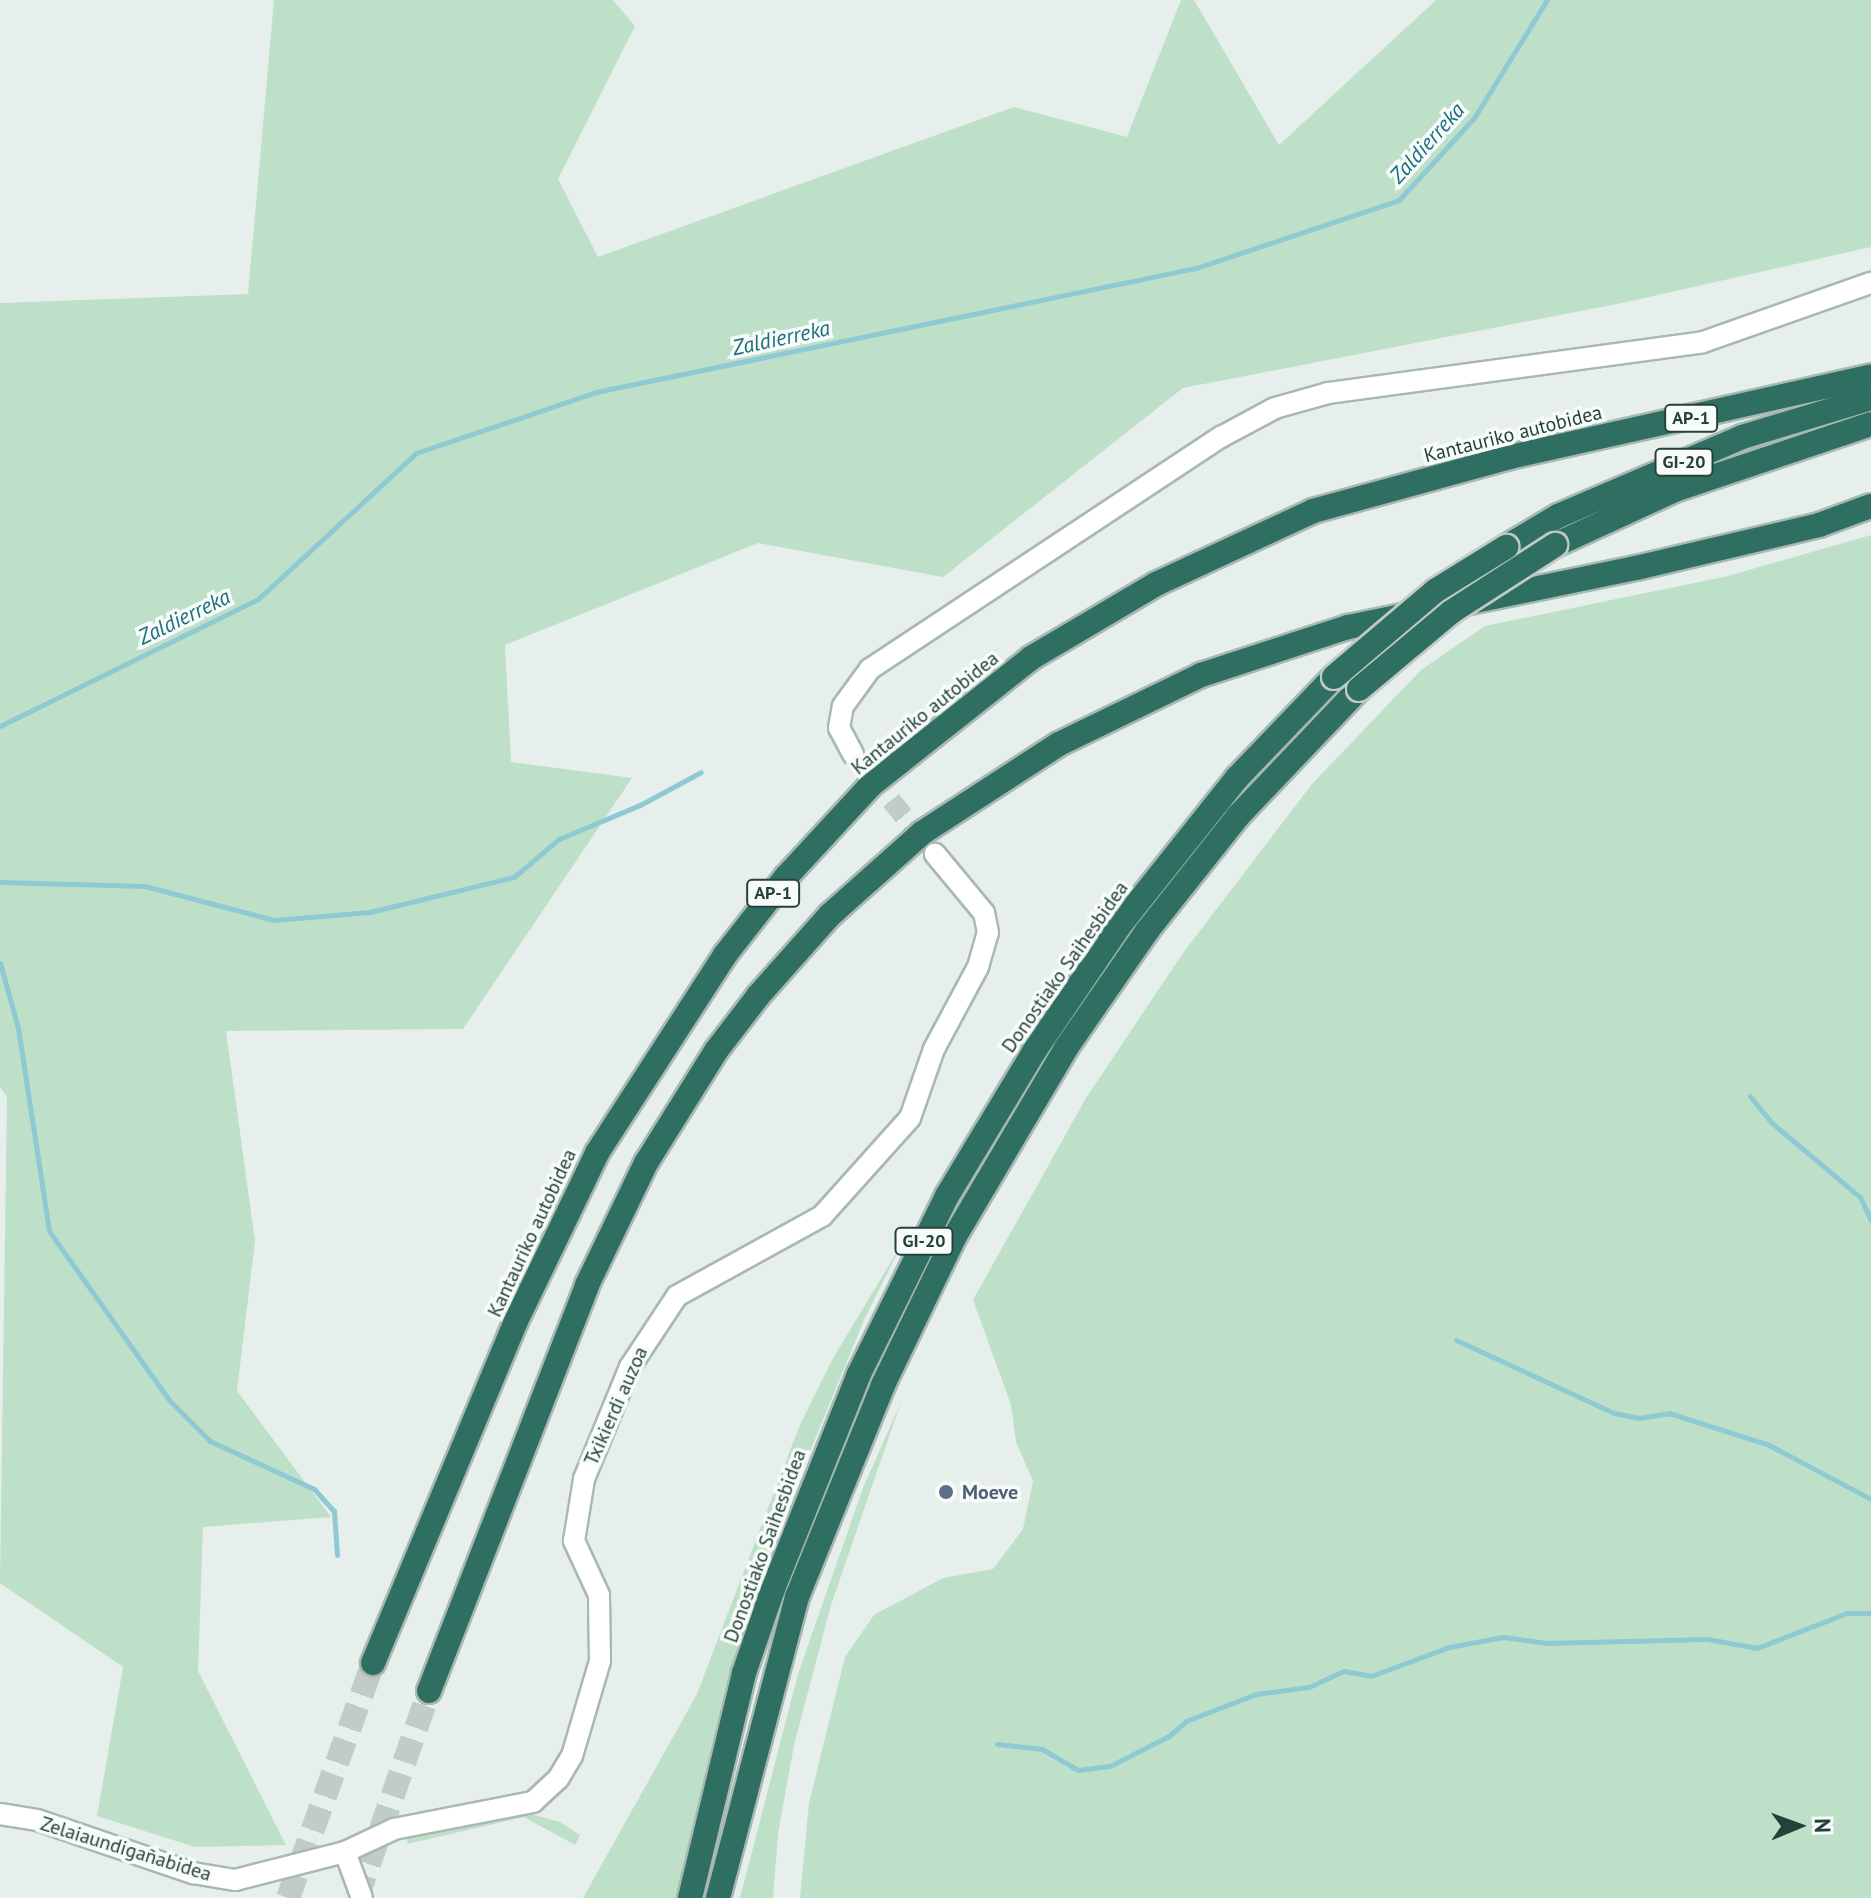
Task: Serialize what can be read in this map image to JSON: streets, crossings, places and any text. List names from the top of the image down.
{
  "streets": {
    "highway": [
      "AP-1",
      "Kantauriko autobidea",
      "GI-20",
      "Donostiako Saihesbidea"
    ],
    "street": ["Txikierdi auzoa", "Zelaiaundigañabidea"]
  },
  "crossings": [
    ["Txikierdi auzoa", "Zelaiaundigañabidea"]
  ],
  "water": ["Zaldierreka"],
  "places": ["Moeve"],
  "north": "right"
}
